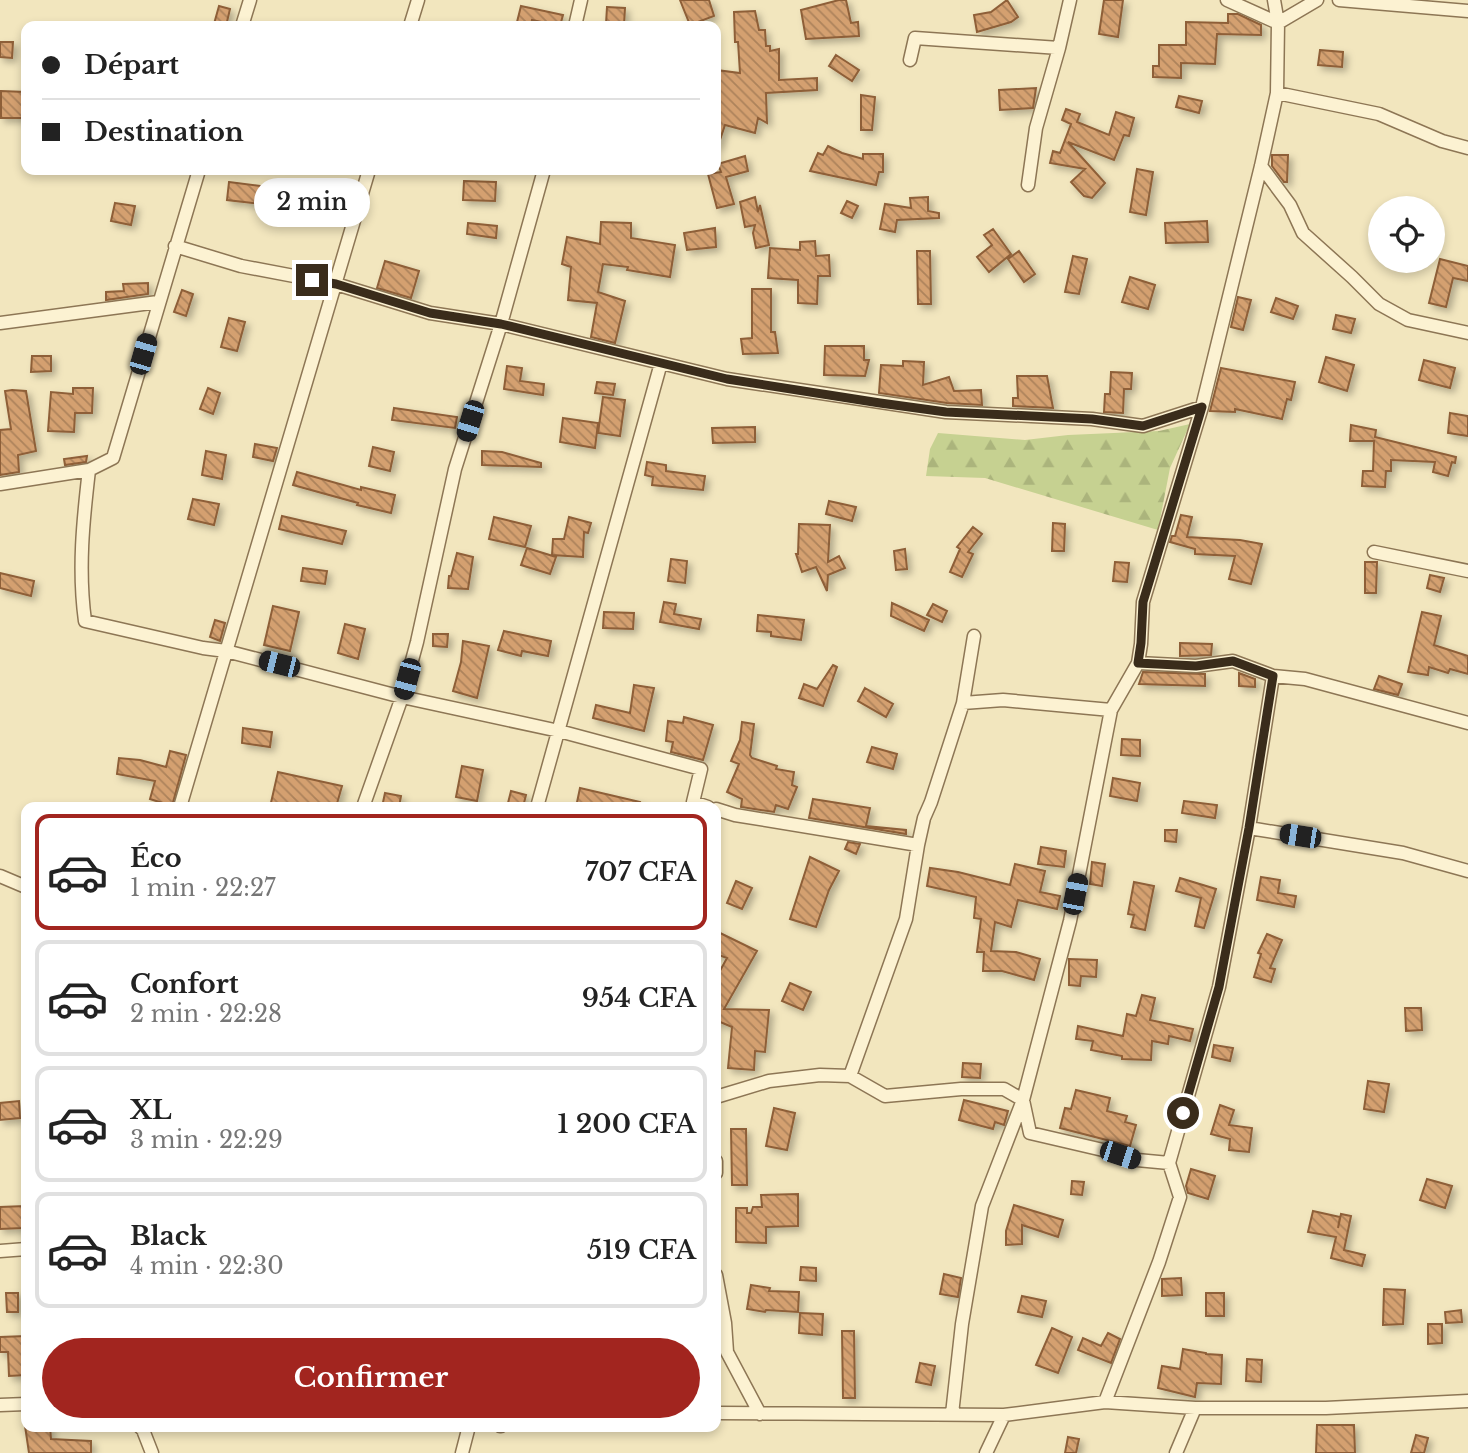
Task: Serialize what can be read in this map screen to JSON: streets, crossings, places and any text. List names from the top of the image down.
{
  "page": {
    "banner": ["Départ", "Destination"],
    "bubble": "2 min",
    "list": [
      {
        "name": "Éco",
        "note": "1 min · 22:27",
        "value": "707 CFA"
      },
      {
        "name": "Confort",
        "note": "2 min · 22:28",
        "value": "954 CFA"
      },
      {
        "name": "XL",
        "note": "3 min · 22:29",
        "value": "1 200 CFA"
      },
      {
        "name": "Black",
        "note": "4 min · 22:30",
        "value": "519 CFA"
      }
    ],
    "buttons": "Confirmer"
  }
}
